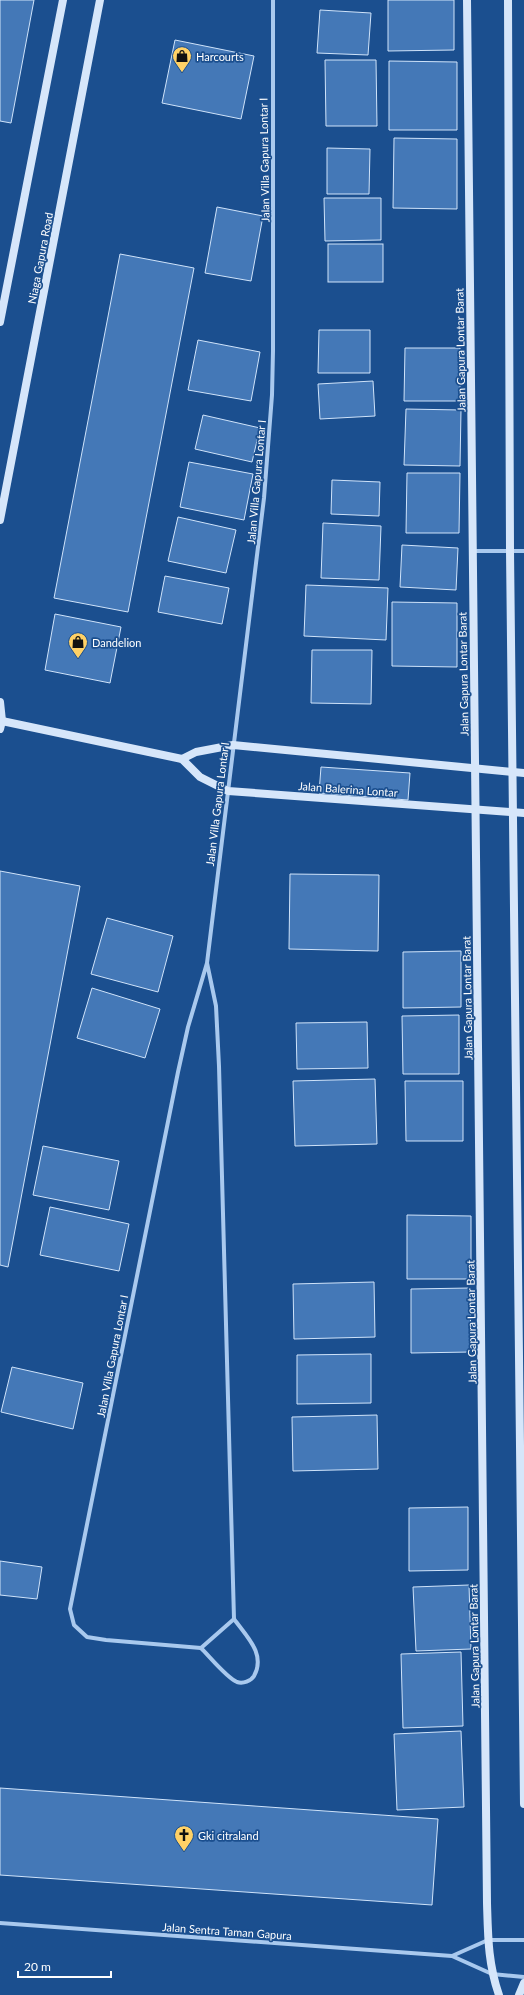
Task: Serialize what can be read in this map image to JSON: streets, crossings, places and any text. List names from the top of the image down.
{
  "streets": {
    "street": [
      "Jalan Villa Gapura Lontar I",
      "Niaga Gapura Road",
      "Jalan Gapura Lontar Barat",
      "Jalan Balerina Lontar",
      "Jalan Sentra Taman Gapura"
    ]
  },
  "crossings": [
    ["Jalan Villa Gapura Lontar I", "Jalan Balerina Lontar"],
    ["Jalan Gapura Lontar Barat", "Jalan Balerina Lontar"],
    ["Jalan Gapura Lontar Barat", "Jalan Sentra Taman Gapura"]
  ],
  "places": {
    "shop": ["Harcourts", "Dandelion"],
    "church": ["Gki citraland"]
  },
  "scale_bar": "20 m"
}
